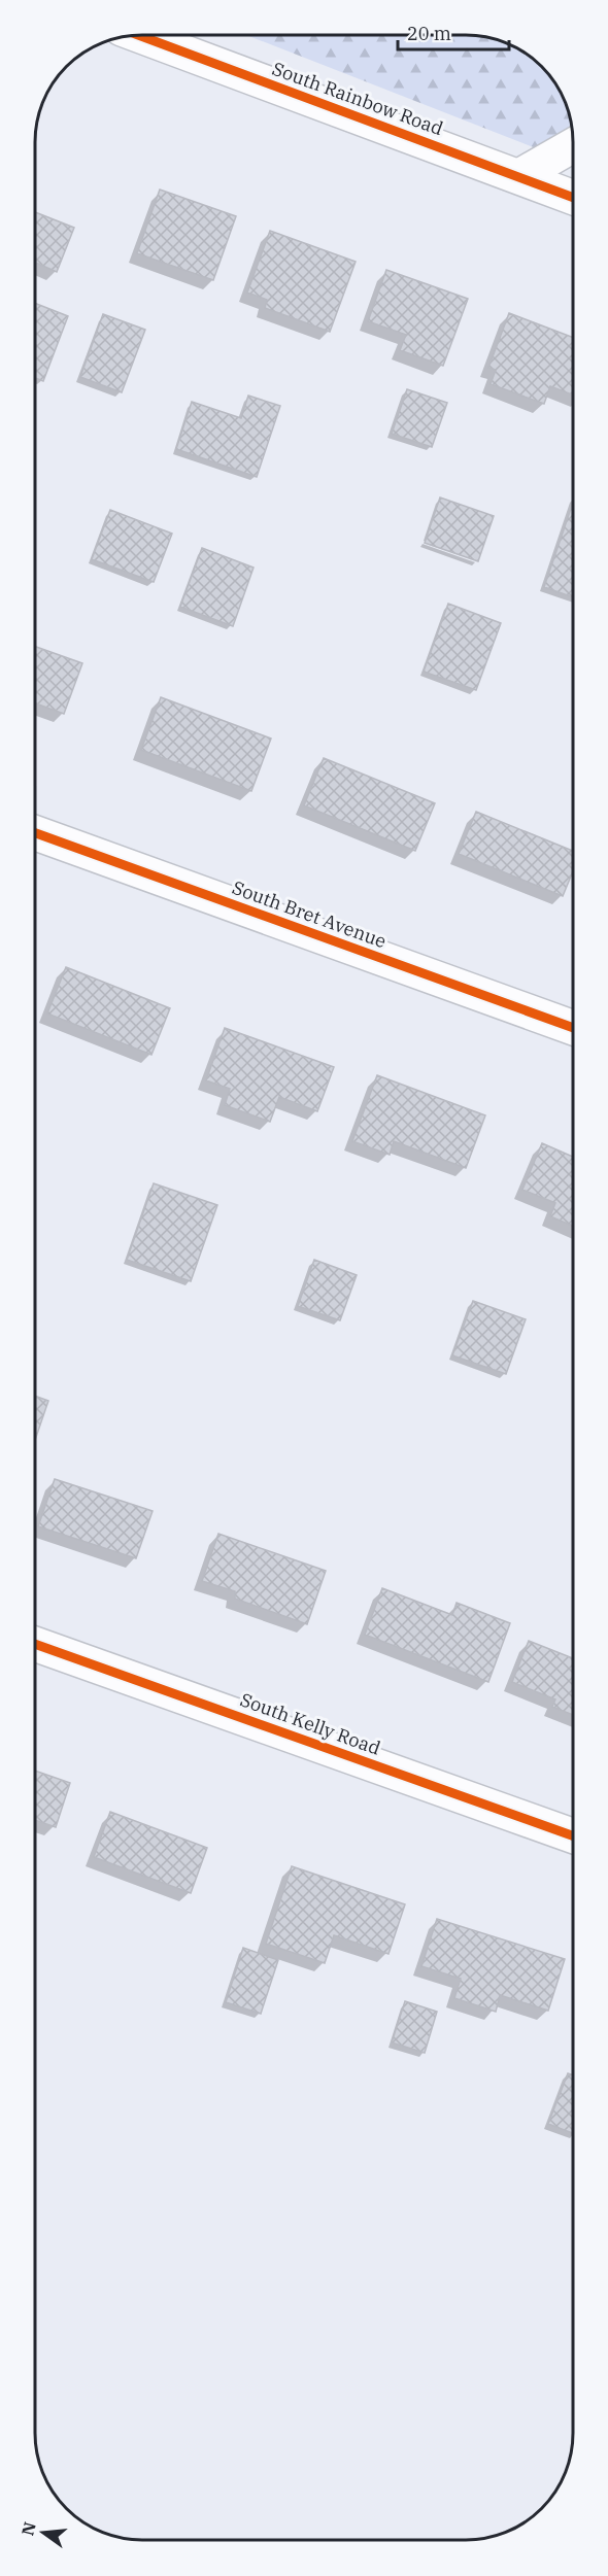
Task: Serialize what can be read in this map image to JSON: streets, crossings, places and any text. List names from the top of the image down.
{
  "streets": {
    "street": ["South Rainbow Road", "South Bret Avenue", "South Kelly Road"]
  },
  "scale_bar": "20 m",
  "north": "left"
}
